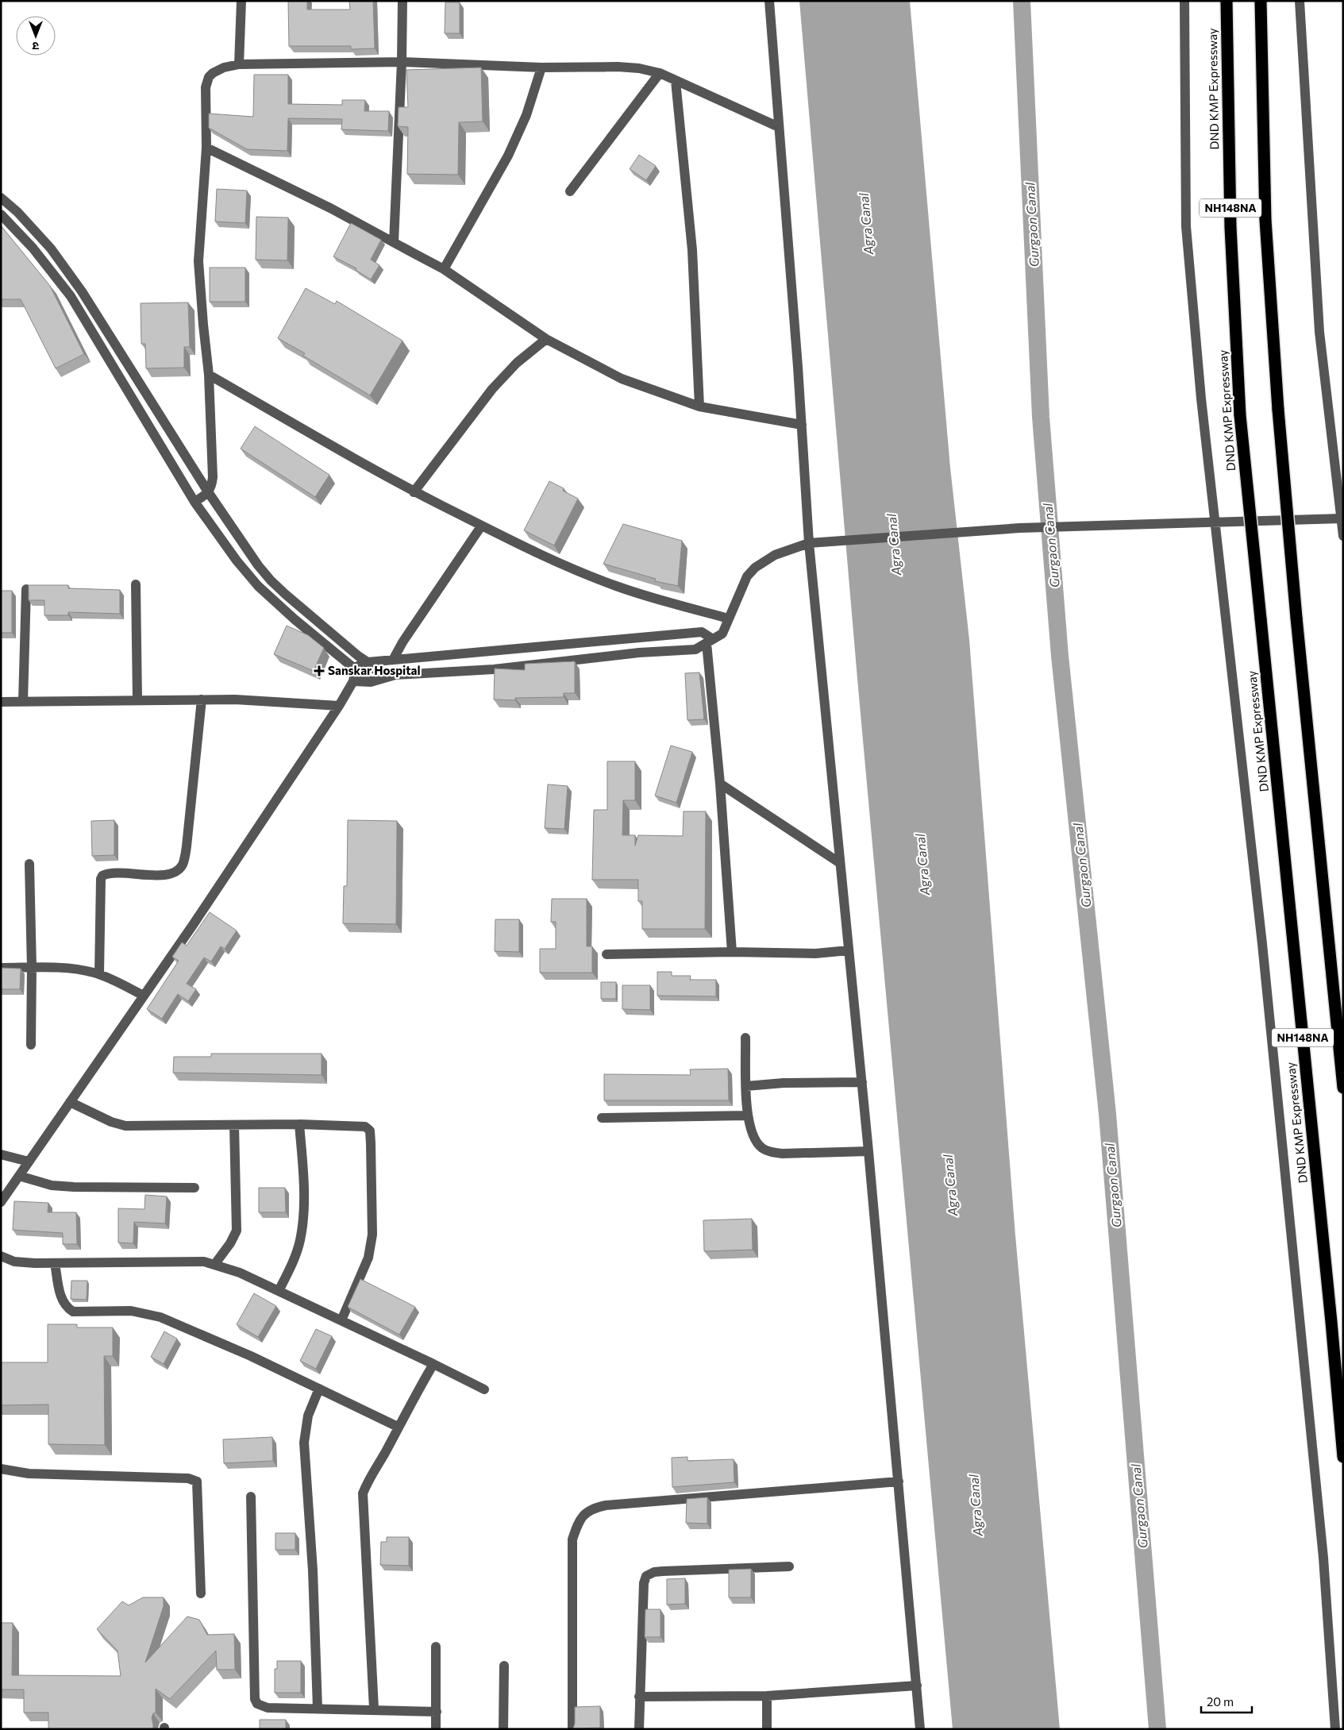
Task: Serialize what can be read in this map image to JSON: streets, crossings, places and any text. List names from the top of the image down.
{
  "streets": {
    "highway": ["DND KMP Expressway", "NH148NA"]
  },
  "water": ["Agra Canal", "Gurgaon Canal"],
  "places": {
    "health": ["Sanskar Hospital"]
  },
  "scale_bar": "20 m",
  "north": "bottom"
}
